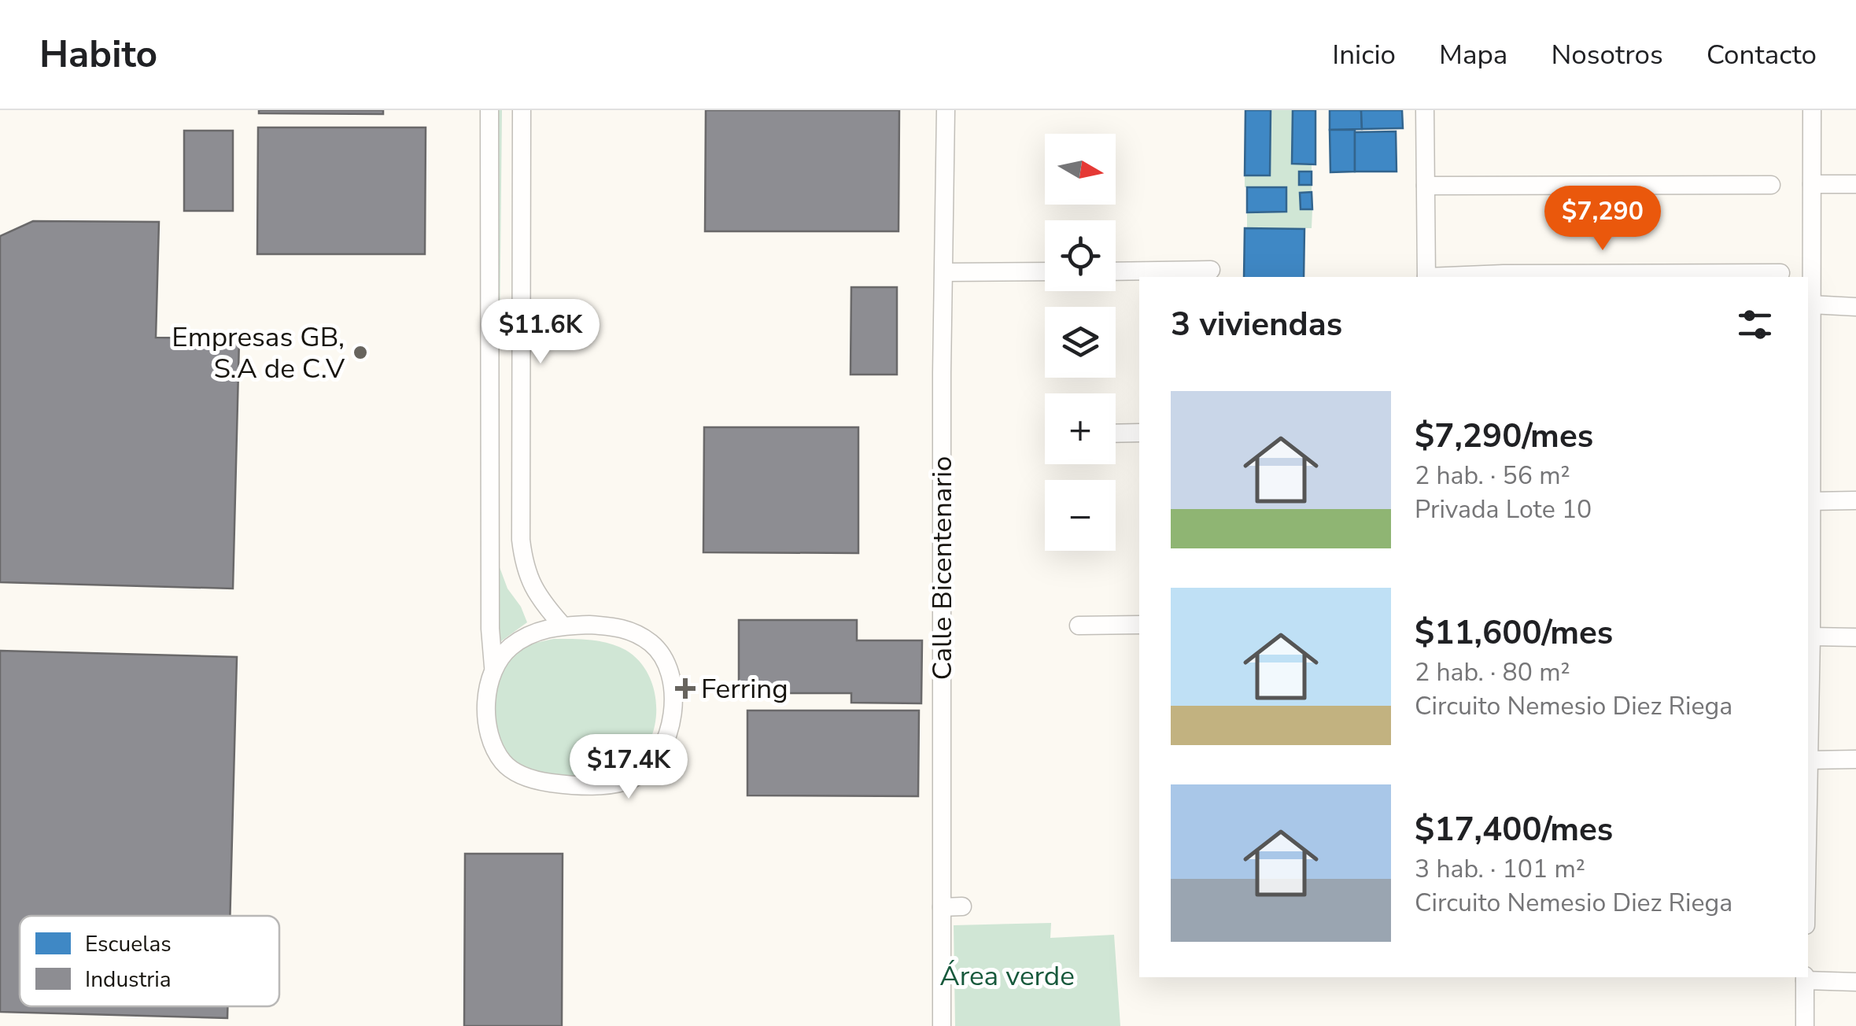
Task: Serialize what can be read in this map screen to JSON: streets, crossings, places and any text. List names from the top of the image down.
{
  "streets": {
    "street": ["Calle Bicentenario"]
  },
  "parks": ["Área verde"],
  "places": {
    "other": ["Empresas GB, S.A de C.V"],
    "health": ["Ferring"]
  },
  "legend": ["Escuelas", "Industria"],
  "north": "right",
  "page": {
    "header": "Habito",
    "nav": [
      "Inicio",
      "Mapa",
      "Nosotros",
      "Contacto"
    ],
    "map_buttons": ["+", "−"],
    "price": ["$7,290", "$11.6K", "$17.4K"],
    "heading": "3 viviendas",
    "list": [
      {
        "name": "$7,290/mes",
        "note": "2 hab. · 56 m² · Privada Lote 10"
      },
      {
        "name": "$11,600/mes",
        "note": "2 hab. · 80 m² · Circuito Nemesio Diez Riega"
      },
      {
        "name": "$17,400/mes",
        "note": "3 hab. · 101 m² · Circuito Nemesio Diez Riega"
      }
    ]
  }
}
